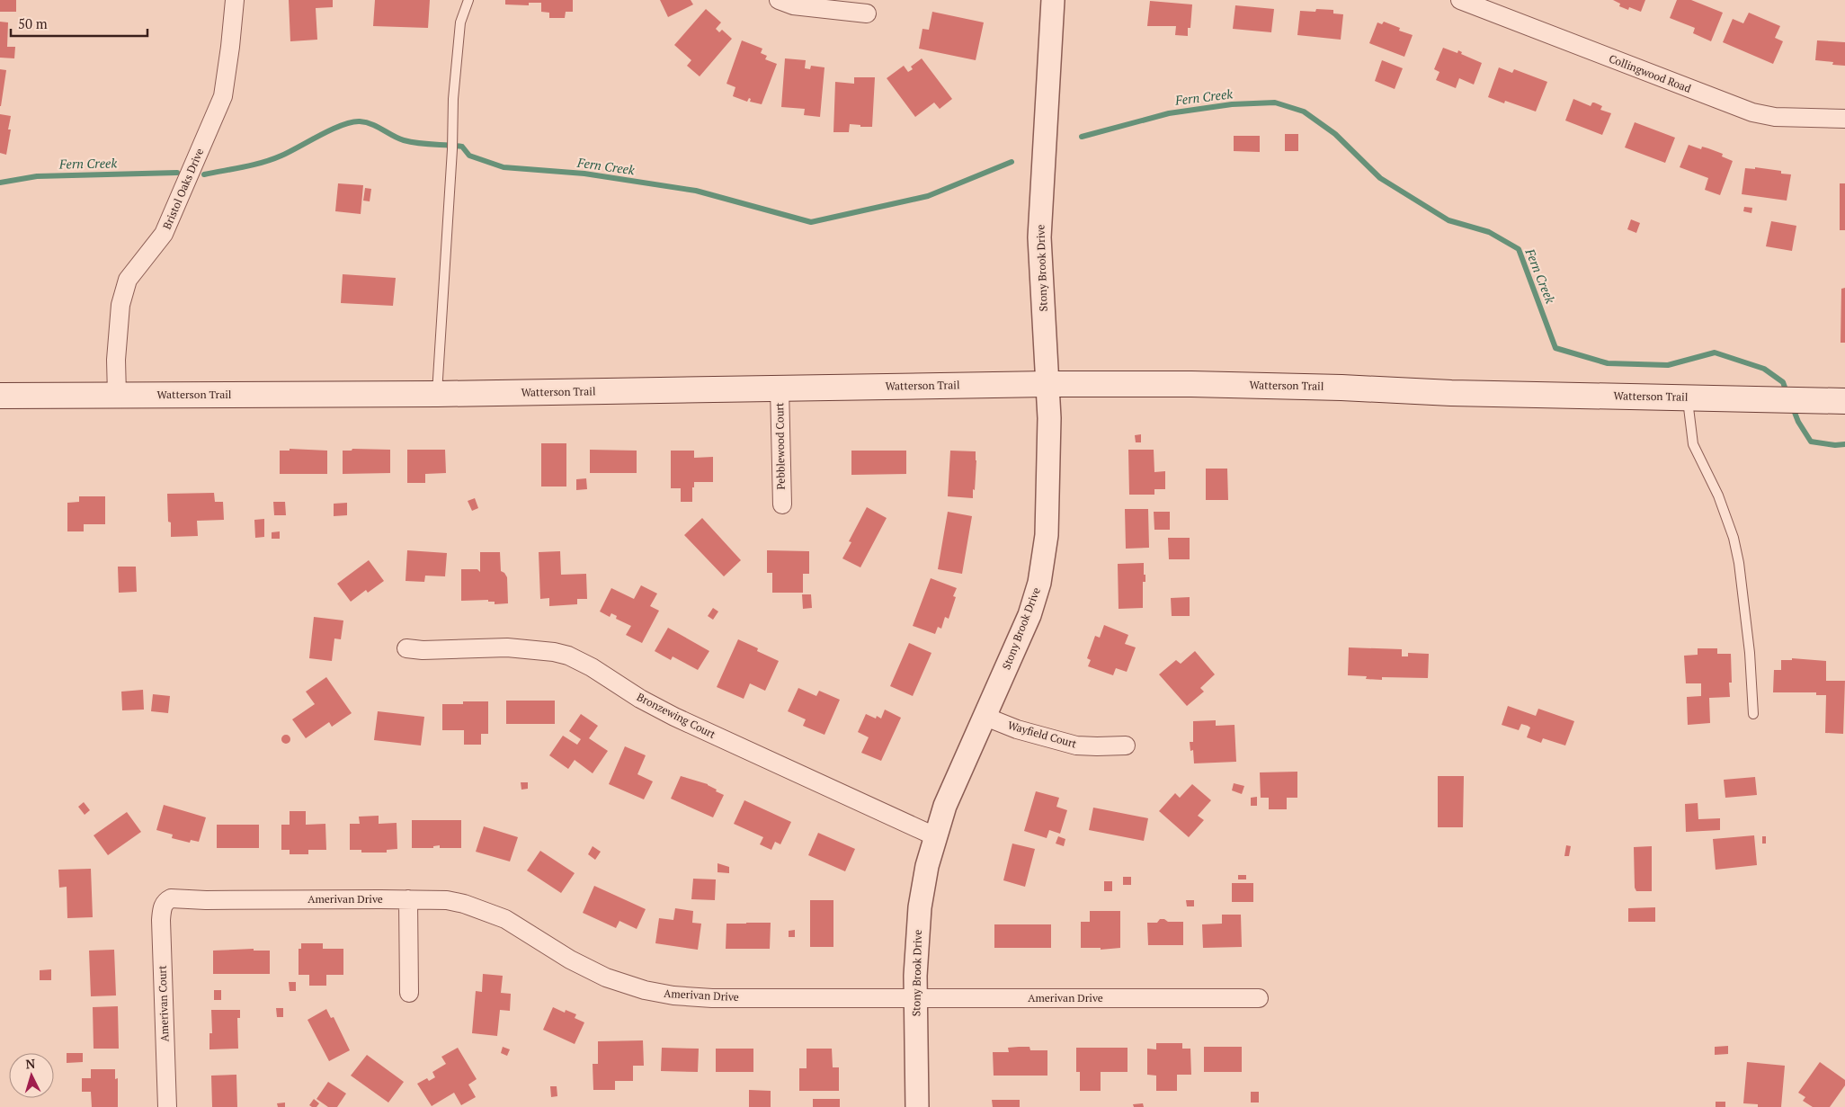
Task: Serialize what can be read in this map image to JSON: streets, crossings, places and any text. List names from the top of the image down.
{
  "streets": {
    "main road": ["Watterson Trail"],
    "street": [
      "Collingwood Road",
      "Bristol Oaks Drive",
      "Stony Brook Drive",
      "Pebblewood Court",
      "Bronzewing Court",
      "Wayfield Court",
      "Amerivan Drive",
      "Amerivan Court"
    ]
  },
  "crossings": [
    ["Bristol Oaks Drive", "Watterson Trail"],
    ["Stony Brook Drive", "Watterson Trail"],
    ["Stony Brook Drive", "Bronzewing Court"],
    ["Stony Brook Drive", "Wayfield Court"],
    ["Stony Brook Drive", "Amerivan Drive"],
    ["Watterson Trail", "Pebblewood Court"],
    ["Amerivan Drive", "Amerivan Court"]
  ],
  "water": ["Fern Creek"],
  "scale_bar": "50 m",
  "north": "top"
}
